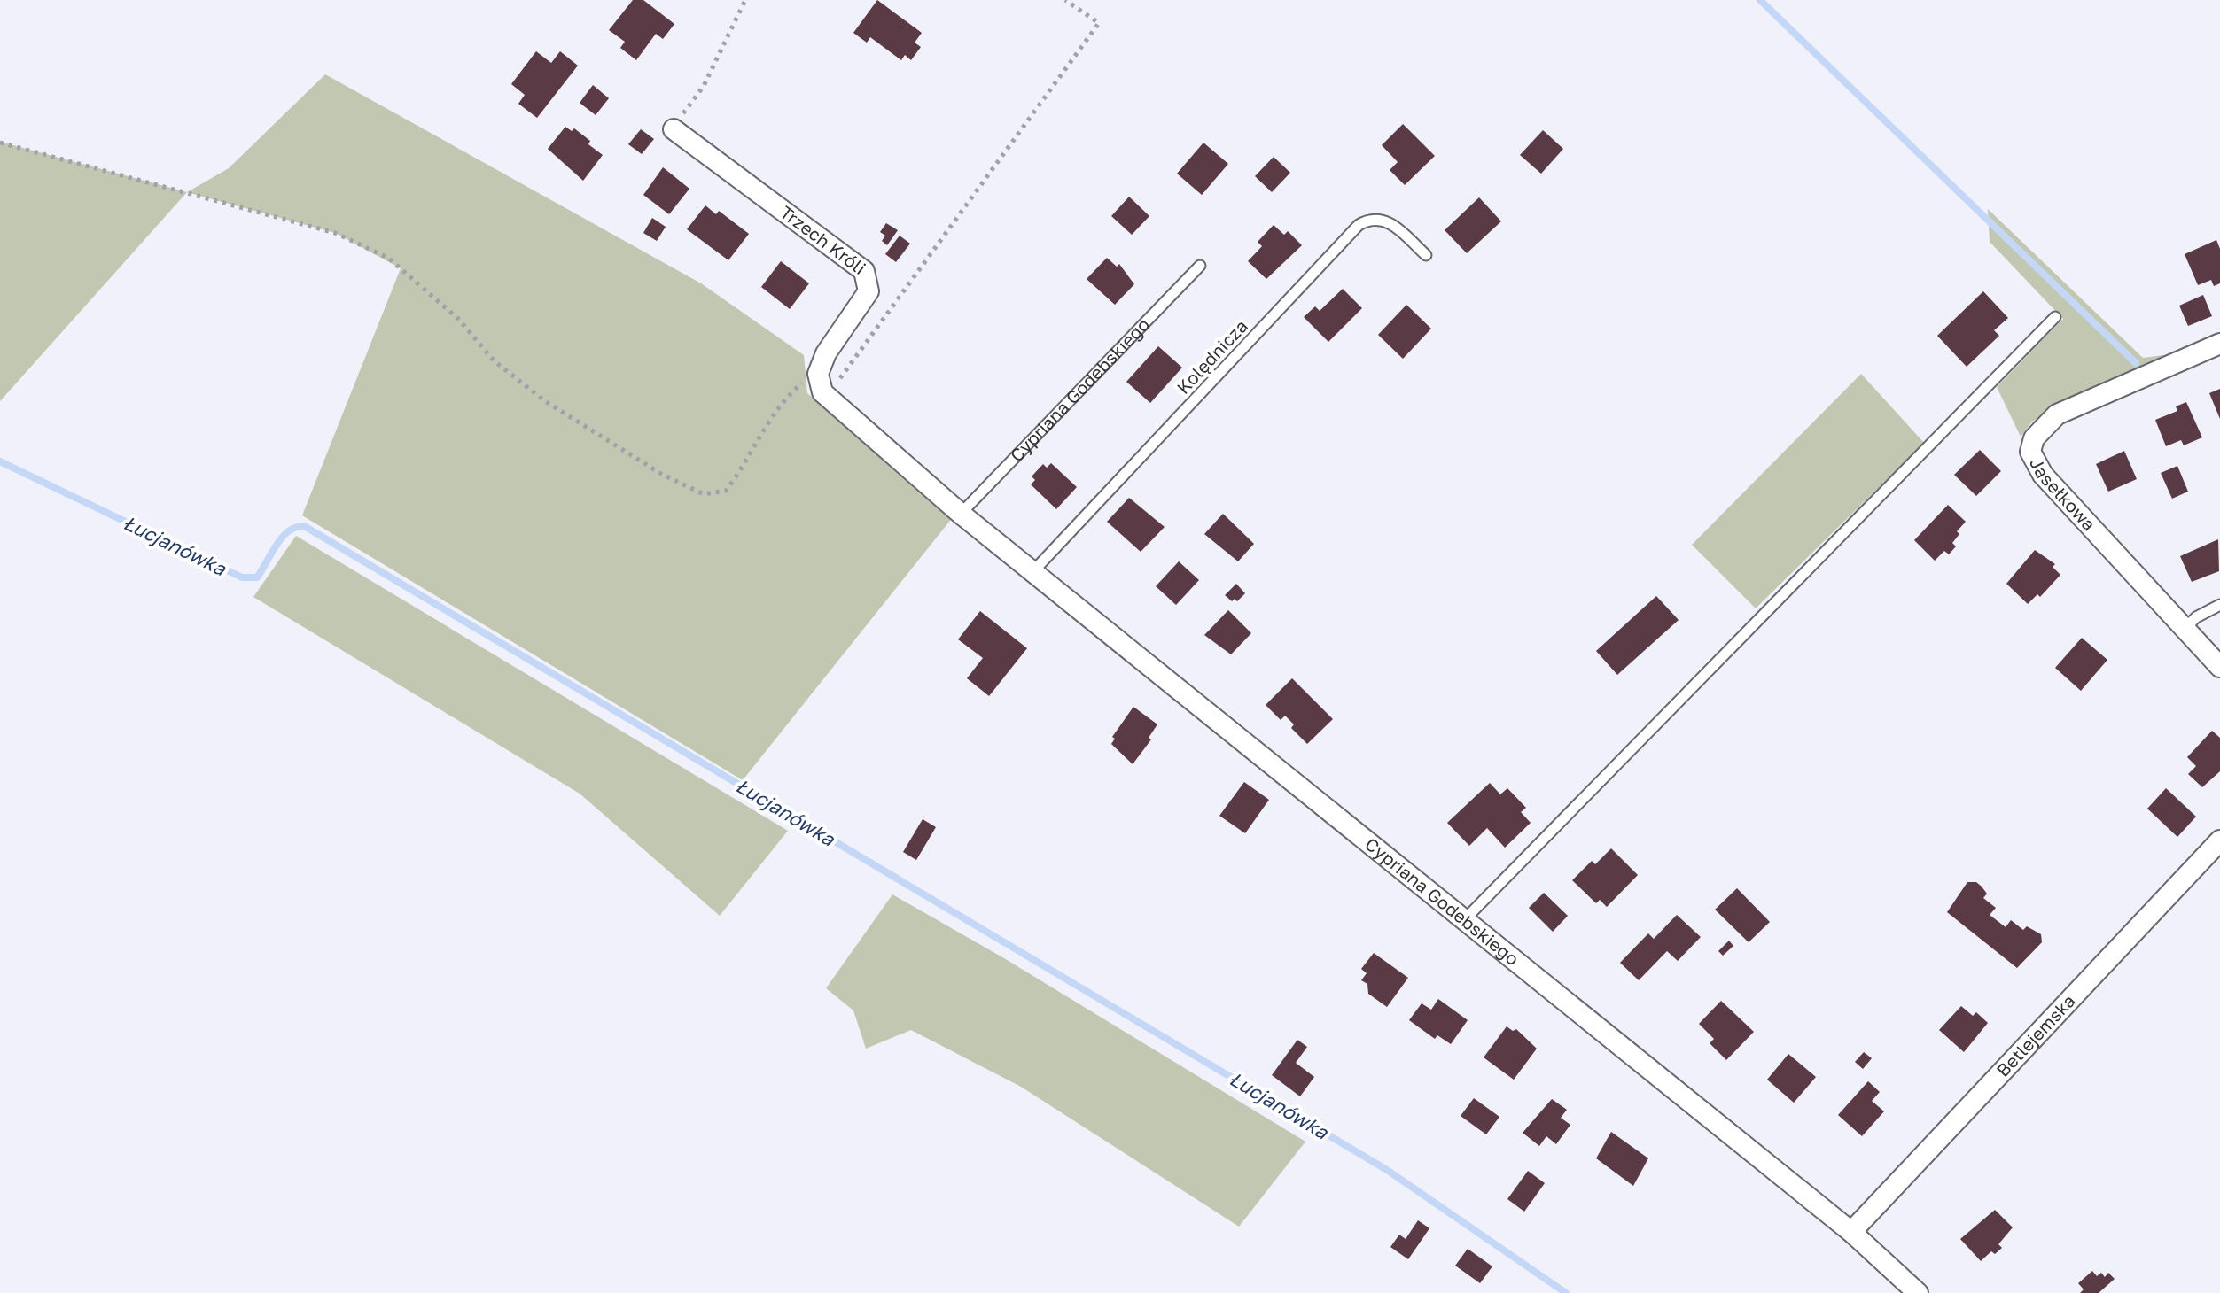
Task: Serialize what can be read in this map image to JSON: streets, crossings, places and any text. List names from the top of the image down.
{
  "streets": {
    "street": [
      "Trzech Króli",
      "Cypriana Godebskiego",
      "Jasełkowa",
      "Betlejemska"
    ],
    "lane": ["Kolędnicza"]
  },
  "crossings": [
    ["Trzech Króli", "Cypriana Godebskiego"],
    ["Kolędnicza", "Cypriana Godebskiego"],
    ["Cypriana Godebskiego", "Betlejemska"]
  ],
  "water": ["Łucjanówka"]
}
